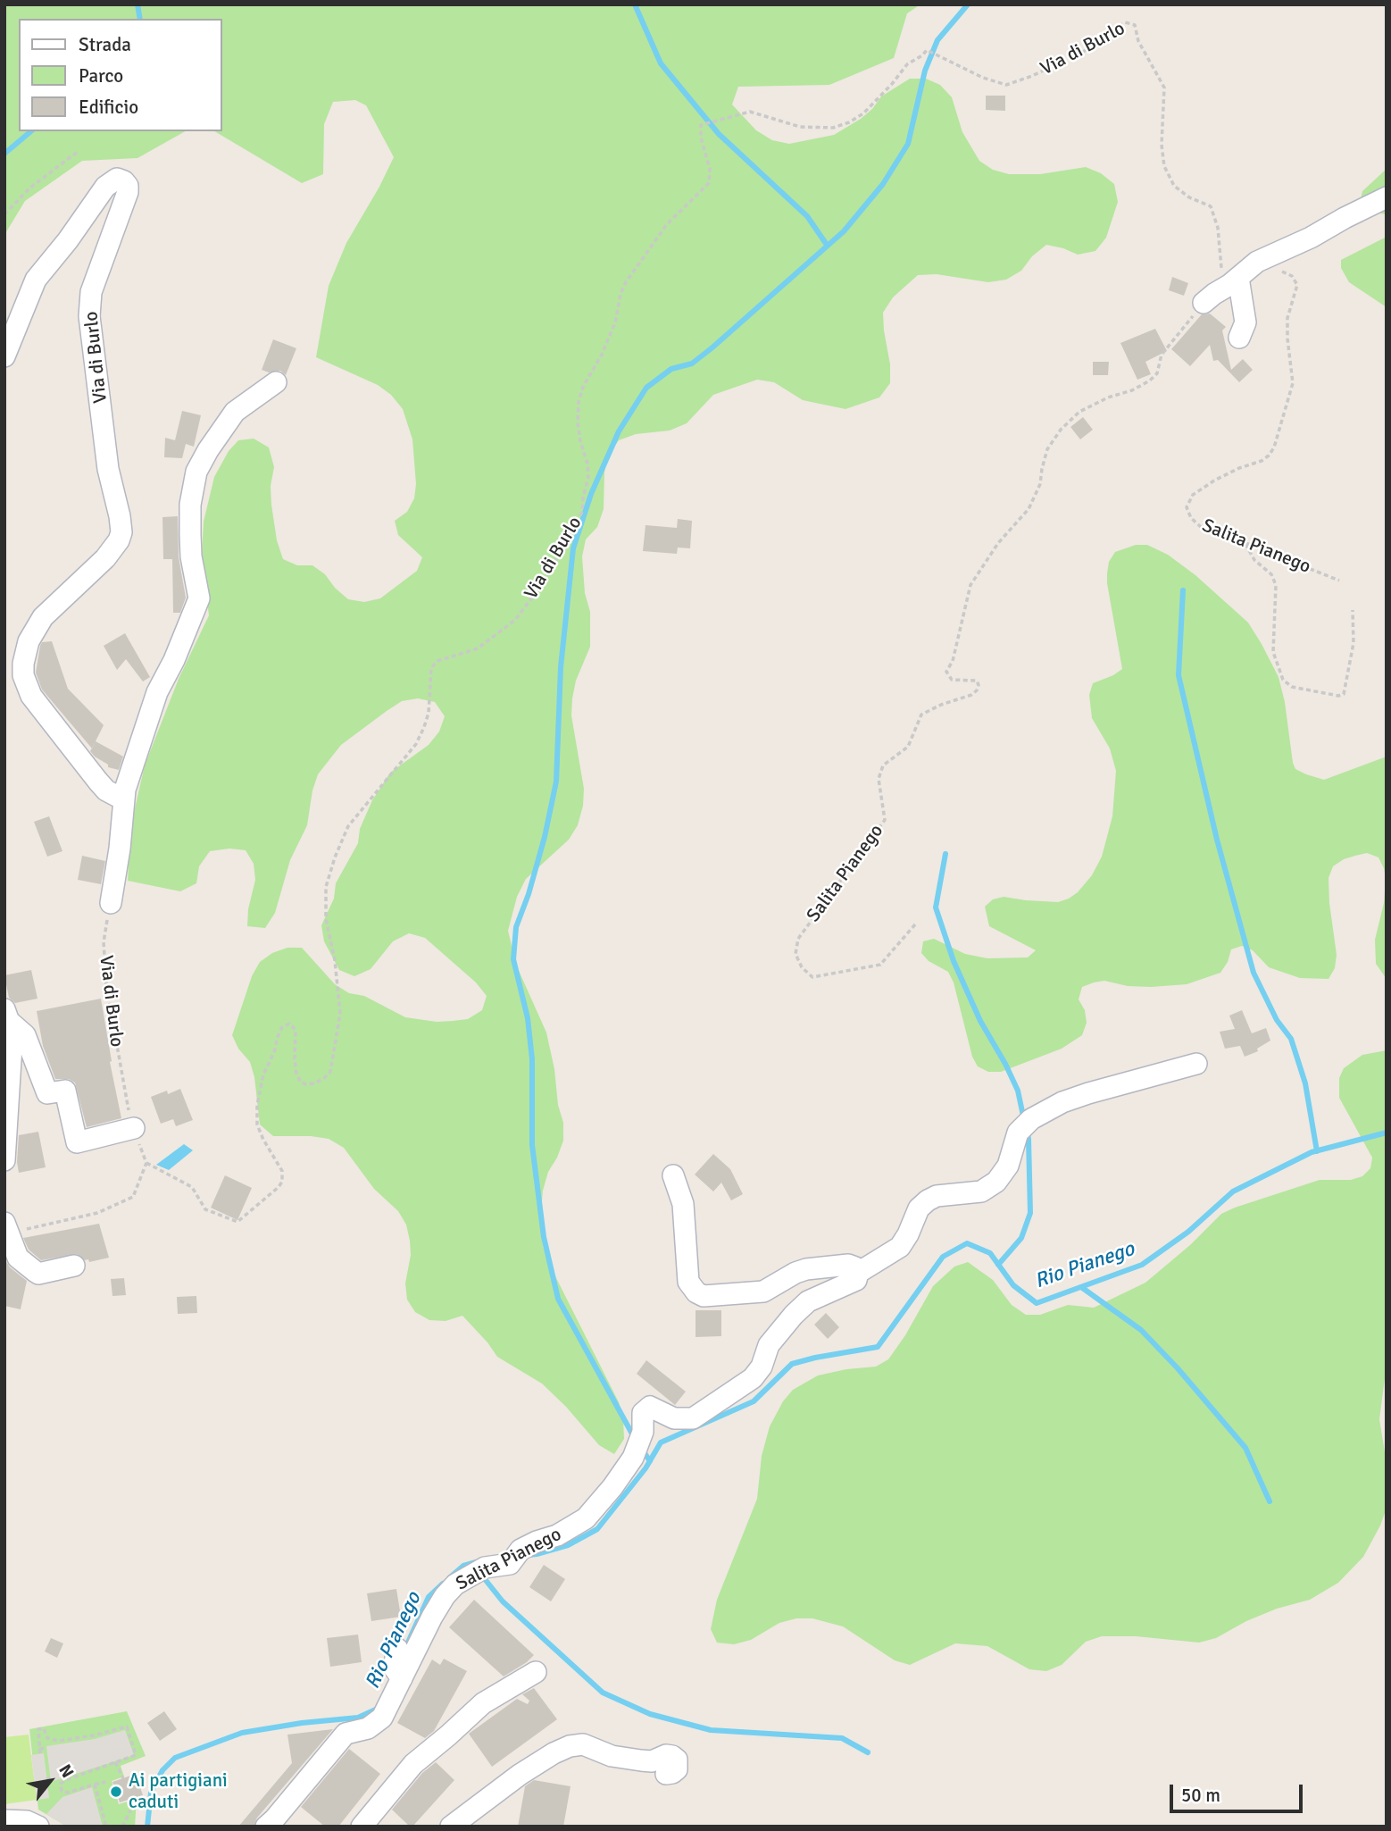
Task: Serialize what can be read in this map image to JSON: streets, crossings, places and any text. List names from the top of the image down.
{
  "streets": {
    "street": ["Via di Burlo", "Salita Pianego"]
  },
  "water": ["Rio Pianego"],
  "places": ["Ai partigiani caduti"],
  "legend": ["Strada", "Parco", "Edificio"],
  "scale_bar": "50 m",
  "north": "top right"
}
